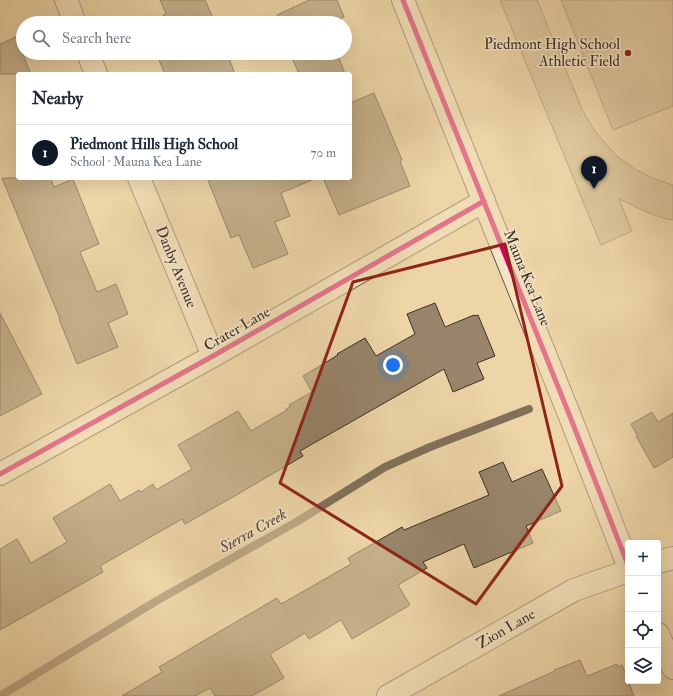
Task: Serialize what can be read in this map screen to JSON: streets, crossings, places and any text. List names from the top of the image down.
{
  "streets": {
    "street": [
      "Danby Avenue",
      "Mauna Kea Lane",
      "Crater Lane",
      "Zion Lane"
    ]
  },
  "crossings": [
    ["Danby Avenue", "Crater Lane"],
    ["Mauna Kea Lane", "Crater Lane"]
  ],
  "water": ["Sierra Creek"],
  "places": ["Piedmont High School Athletic Field"],
  "page": {
    "search": "Search here",
    "heading": "Nearby",
    "list": [
      {
        "mark": "1",
        "name": "Piedmont Hills High School",
        "note": "School · Mauna Kea Lane",
        "value": "70 m"
      }
    ],
    "pins": "1",
    "map_buttons": ["+", "−"]
  }
}
